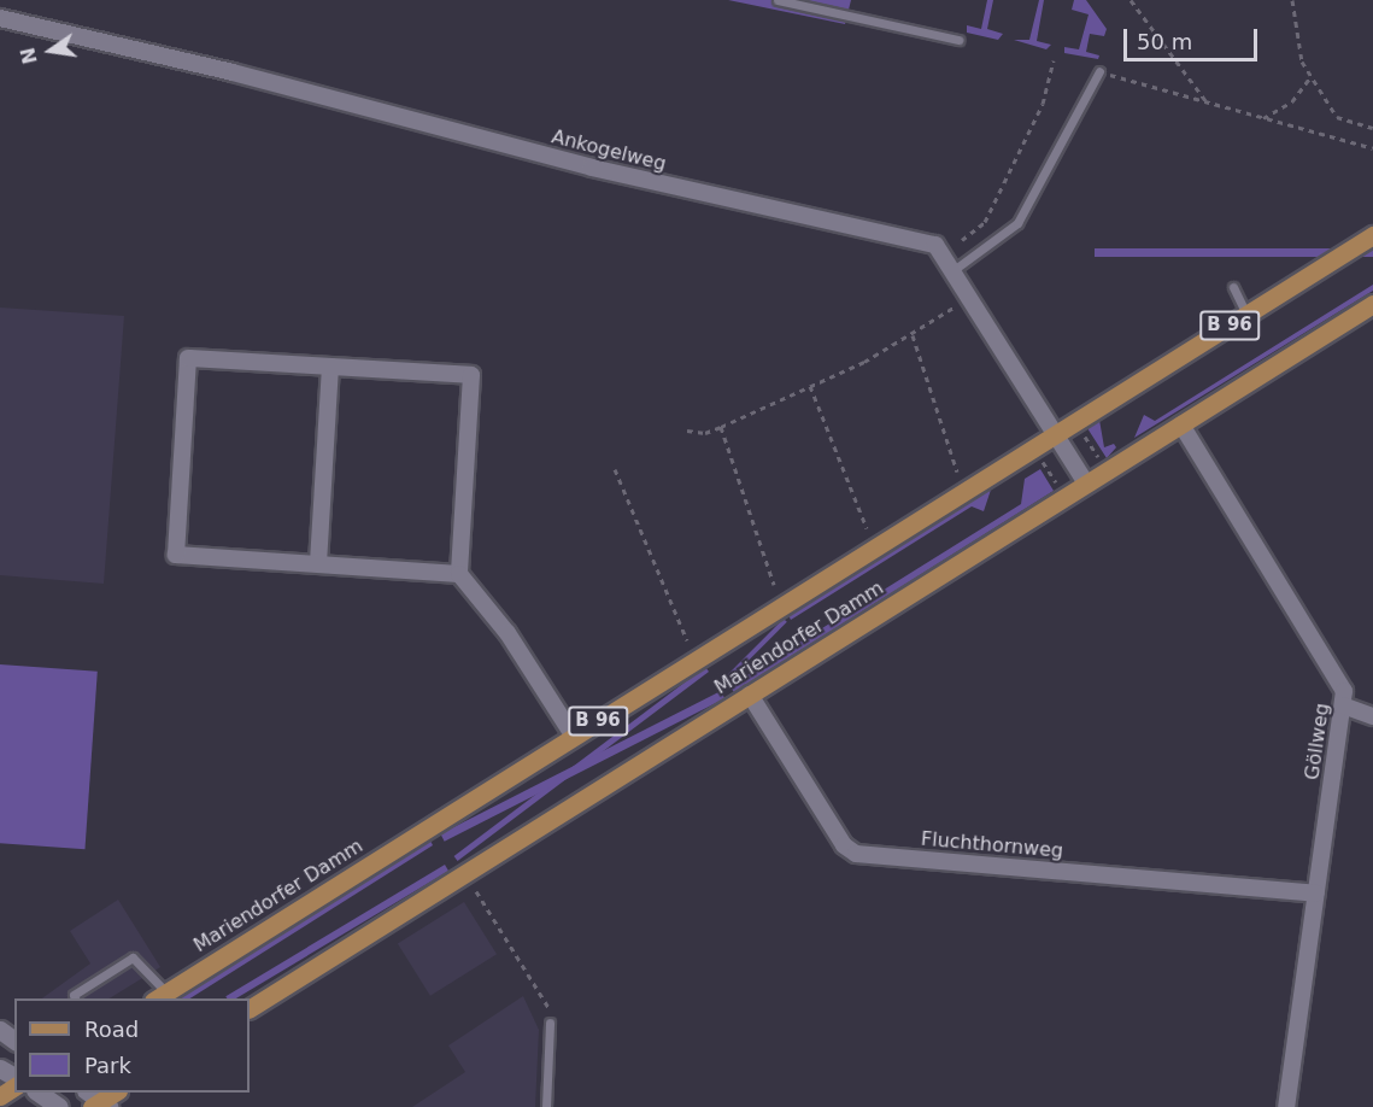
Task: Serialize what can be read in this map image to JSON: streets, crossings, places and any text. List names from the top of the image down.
{
  "streets": {
    "main road": ["B 96", "Mariendorfer Damm"],
    "street": ["Ankogelweg", "Göllweg", "Fluchthornweg"]
  },
  "crossings": [
    ["Ankogelweg", "Mariendorfer Damm"],
    ["Mariendorfer Damm", "Göllweg"],
    ["Mariendorfer Damm", "Fluchthornweg"],
    ["Göllweg", "Fluchthornweg"]
  ],
  "legend": ["Road", "Park"],
  "scale_bar": "50 m",
  "north": "left"
}
